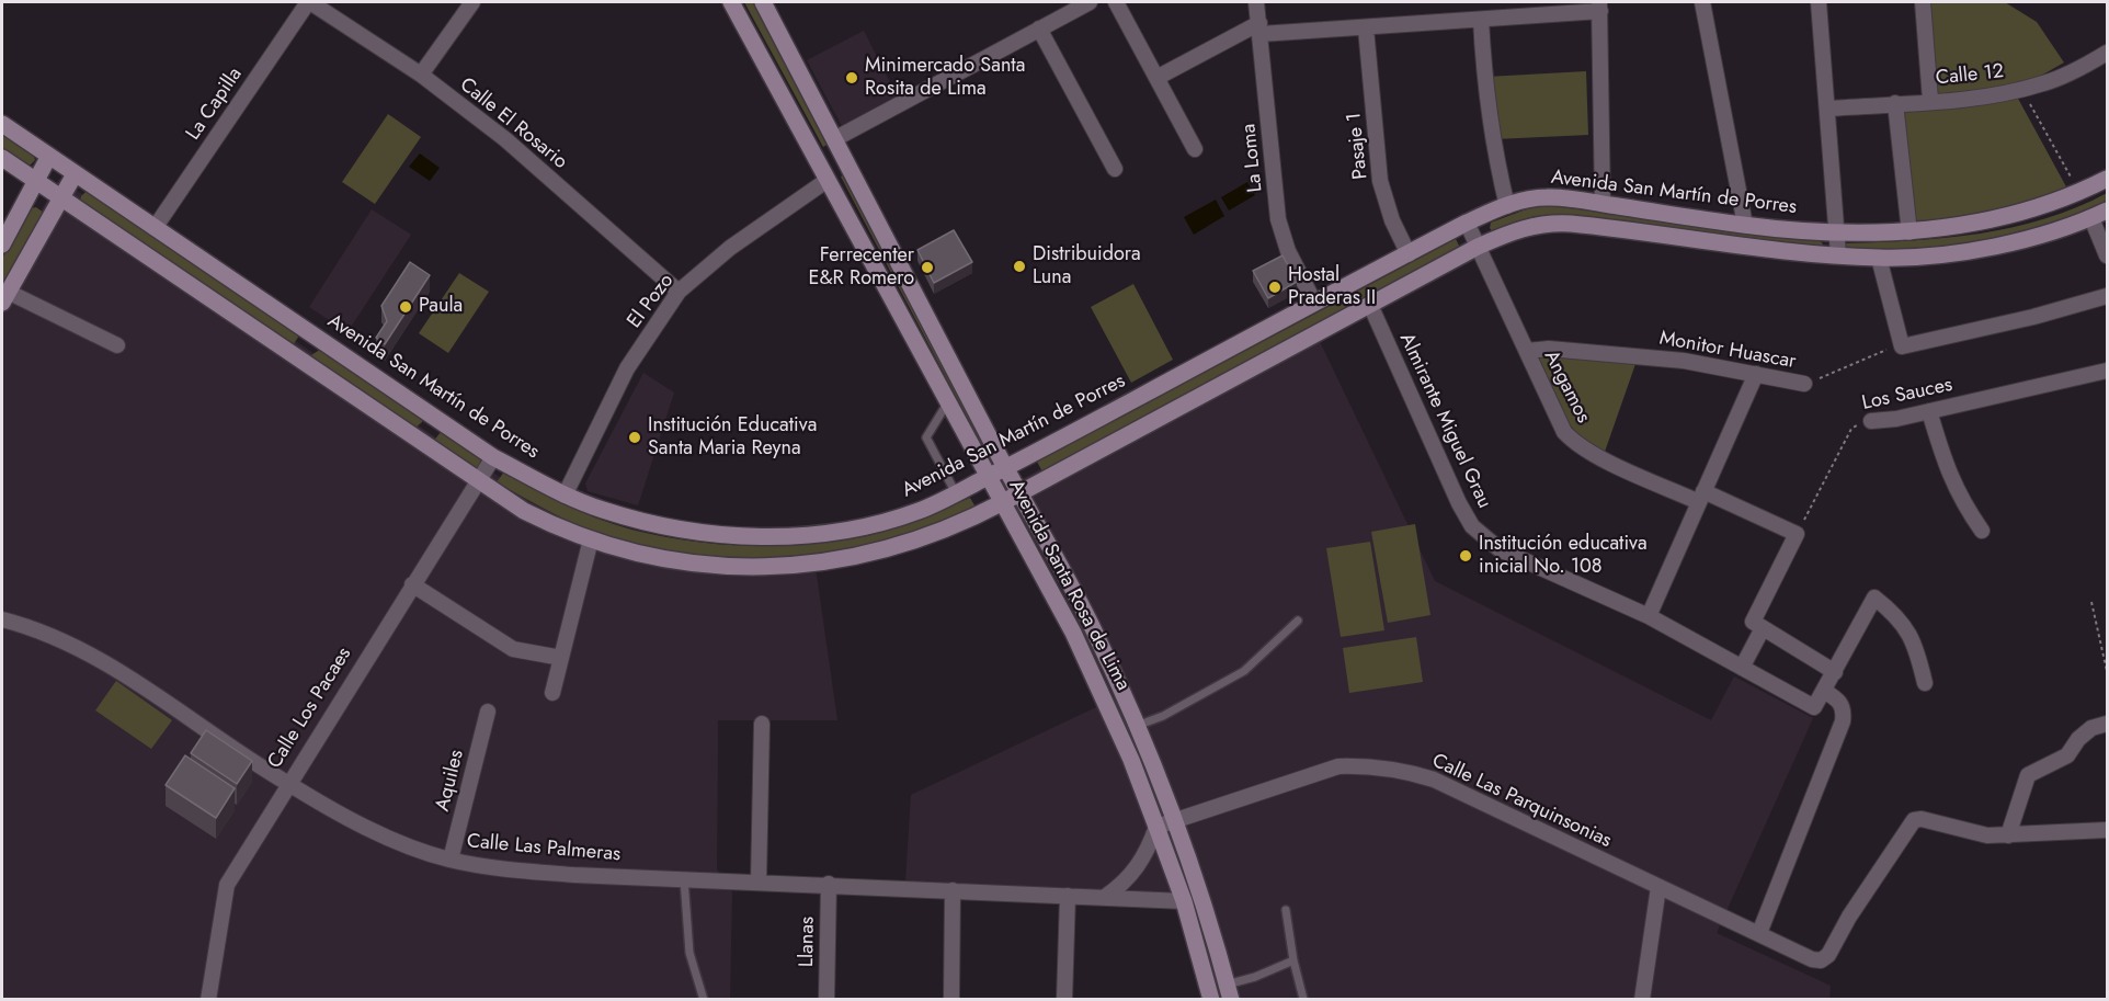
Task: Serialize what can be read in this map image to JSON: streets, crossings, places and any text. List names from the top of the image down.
{
  "streets": {
    "main road": ["Avenida San Martín de Porres", "Avenida Santa Rosa de Lima"],
    "street": [
      "Calle 12",
      "La Capilla",
      "Calle El Rosario",
      "Pasaje 1",
      "La Loma",
      "El Pozo",
      "Monitor Huascar",
      "Angamos",
      "Los Sauces",
      "Almirante Miguel Grau",
      "Calle Los Pacaes",
      "Aquiles",
      "Calle Las Parquinsonias",
      "Calle Las Palmeras",
      "Llanas"
    ]
  },
  "crossings": [
    ["La Capilla", "Calle El Rosario"],
    ["La Capilla", "Avenida San Martín de Porres"],
    ["Calle El Rosario", "El Pozo"],
    ["Pasaje 1", "Avenida San Martín de Porres"],
    ["La Loma", "Avenida San Martín de Porres"],
    ["Avenida San Martín de Porres", "El Pozo"],
    ["Avenida San Martín de Porres", "Angamos"],
    ["Avenida San Martín de Porres", "Avenida Santa Rosa de Lima"],
    ["Avenida San Martín de Porres", "Calle Los Pacaes"],
    ["El Pozo", "Avenida Santa Rosa de Lima"],
    ["Monitor Huascar", "Angamos"],
    ["Angamos", "Los Sauces"],
    ["Avenida Santa Rosa de Lima", "Calle Las Parquinsonias"],
    ["Avenida Santa Rosa de Lima", "Calle Las Palmeras"],
    ["Calle Los Pacaes", "Calle Las Palmeras"],
    ["Aquiles", "Calle Las Palmeras"],
    ["Calle Las Palmeras", "Llanas"]
  ],
  "places": [
    "Minimercado Santa Rosita de Lima",
    "Distribuidora Luna",
    "Ferrecenter E&R Romero",
    "Hostal Praderas II",
    "Paula",
    "Institución Educativa Santa Maria Reyna",
    "Institución educativa inicial No. 108"
  ]
}
